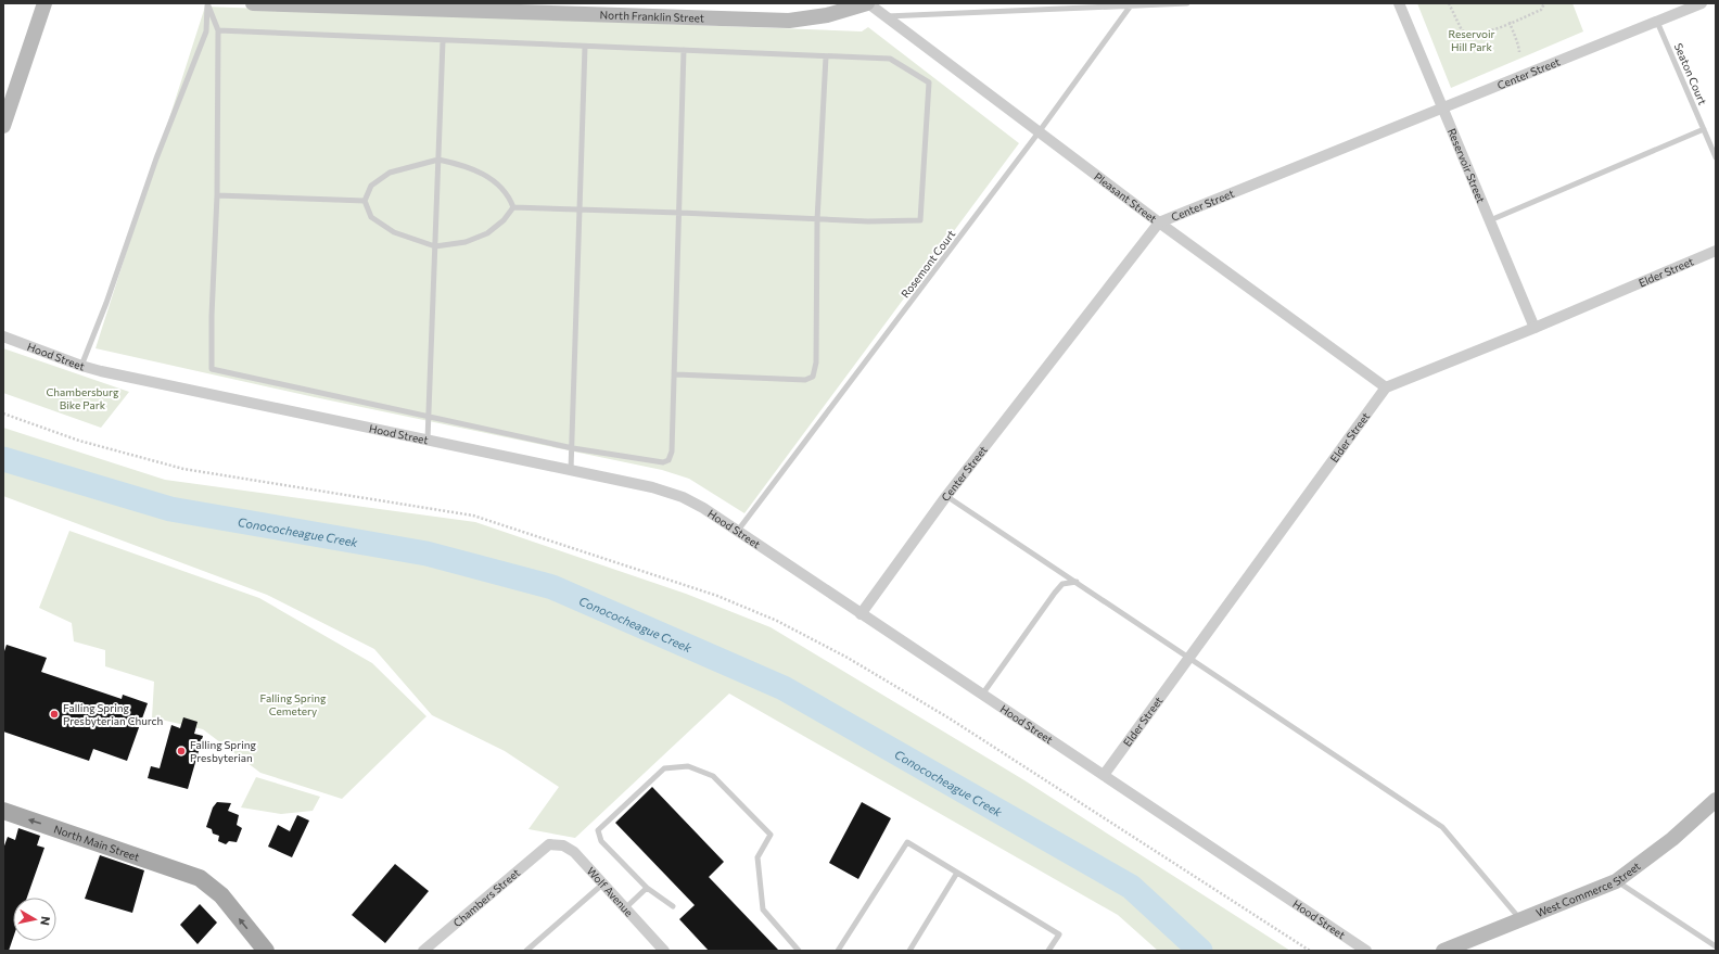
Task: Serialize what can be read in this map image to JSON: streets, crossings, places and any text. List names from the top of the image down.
{
  "streets": {
    "main road": ["North Main Street"],
    "street": [
      "North Franklin Street",
      "Center Street",
      "Reservoir Street",
      "Pleasant Street",
      "Elder Street",
      "Hood Street",
      "West Commerce Street",
      "Wolf Avenue",
      "Chambers Street"
    ],
    "lane": ["Seaton Court", "Rosemont Court"]
  },
  "crossings": [
    ["North Franklin Street", "Pleasant Street"],
    ["Center Street", "Seaton Court"],
    ["Center Street", "Reservoir Street"],
    ["Center Street", "Pleasant Street"],
    ["Center Street", "Hood Street"],
    ["Reservoir Street", "Elder Street"],
    ["Pleasant Street", "Rosemont Court"],
    ["Pleasant Street", "Elder Street"],
    ["Rosemont Court", "Hood Street"],
    ["Elder Street", "Hood Street"],
    ["Wolf Avenue", "Chambers Street"]
  ],
  "one_way": ["North Main Street"],
  "water": ["Conococheague Creek"],
  "parks": ["Reservoir Hill Park", "Chambersburg Bike Park", "Falling Spring Cemetery"],
  "places": ["Falling Spring Presbyterian Church", "Falling Spring Presbyterian"],
  "north": "right"
}
